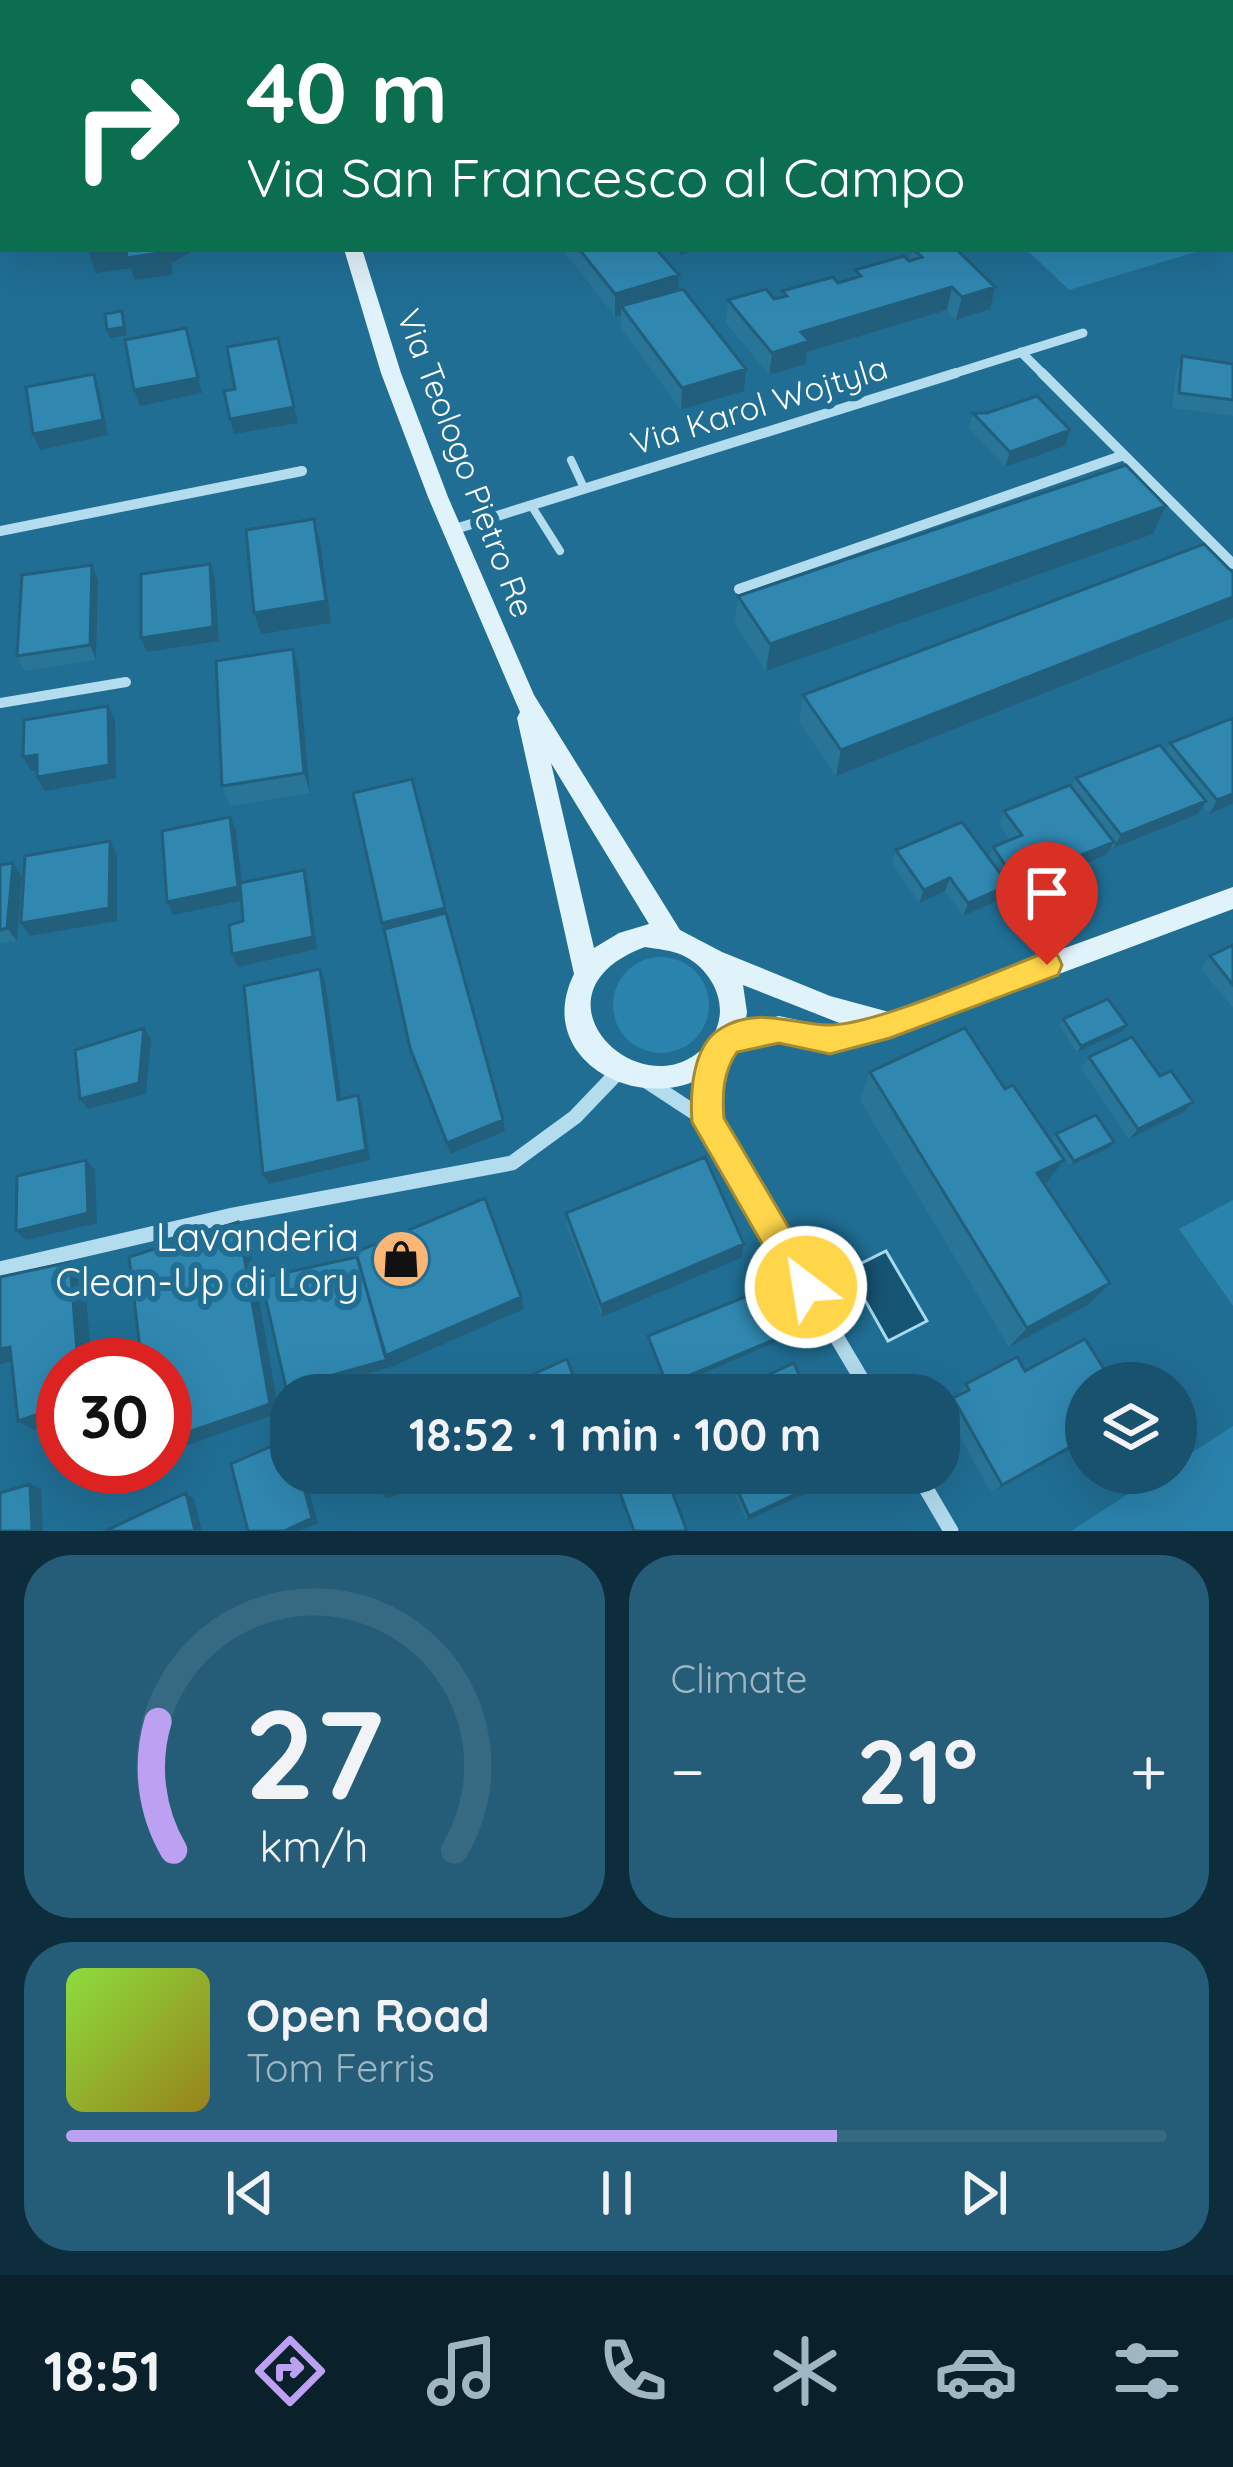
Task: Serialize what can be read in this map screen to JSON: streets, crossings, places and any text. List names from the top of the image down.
{
  "streets": {
    "street": ["Via Karol Wojtyla", "Via Teologo Pietro Re"]
  },
  "crossings": [
    ["Via Karol Wojtyla", "Via Teologo Pietro Re"]
  ],
  "places": {
    "shop": ["Lavanderia Clean-Up di Lory"]
  },
  "page": {
    "turn": ["40 m", "Via San Francesco al Campo"],
    "limit": "30",
    "trip": "18:52 · 1 min · 100 m",
    "tile": "Climate",
    "heat": ["−", "21°", "+"],
    "song": ["Open Road", "Tom Ferris"],
    "tabs": "18:51",
    "gauge": ["27", "km/h"]
  }
}
